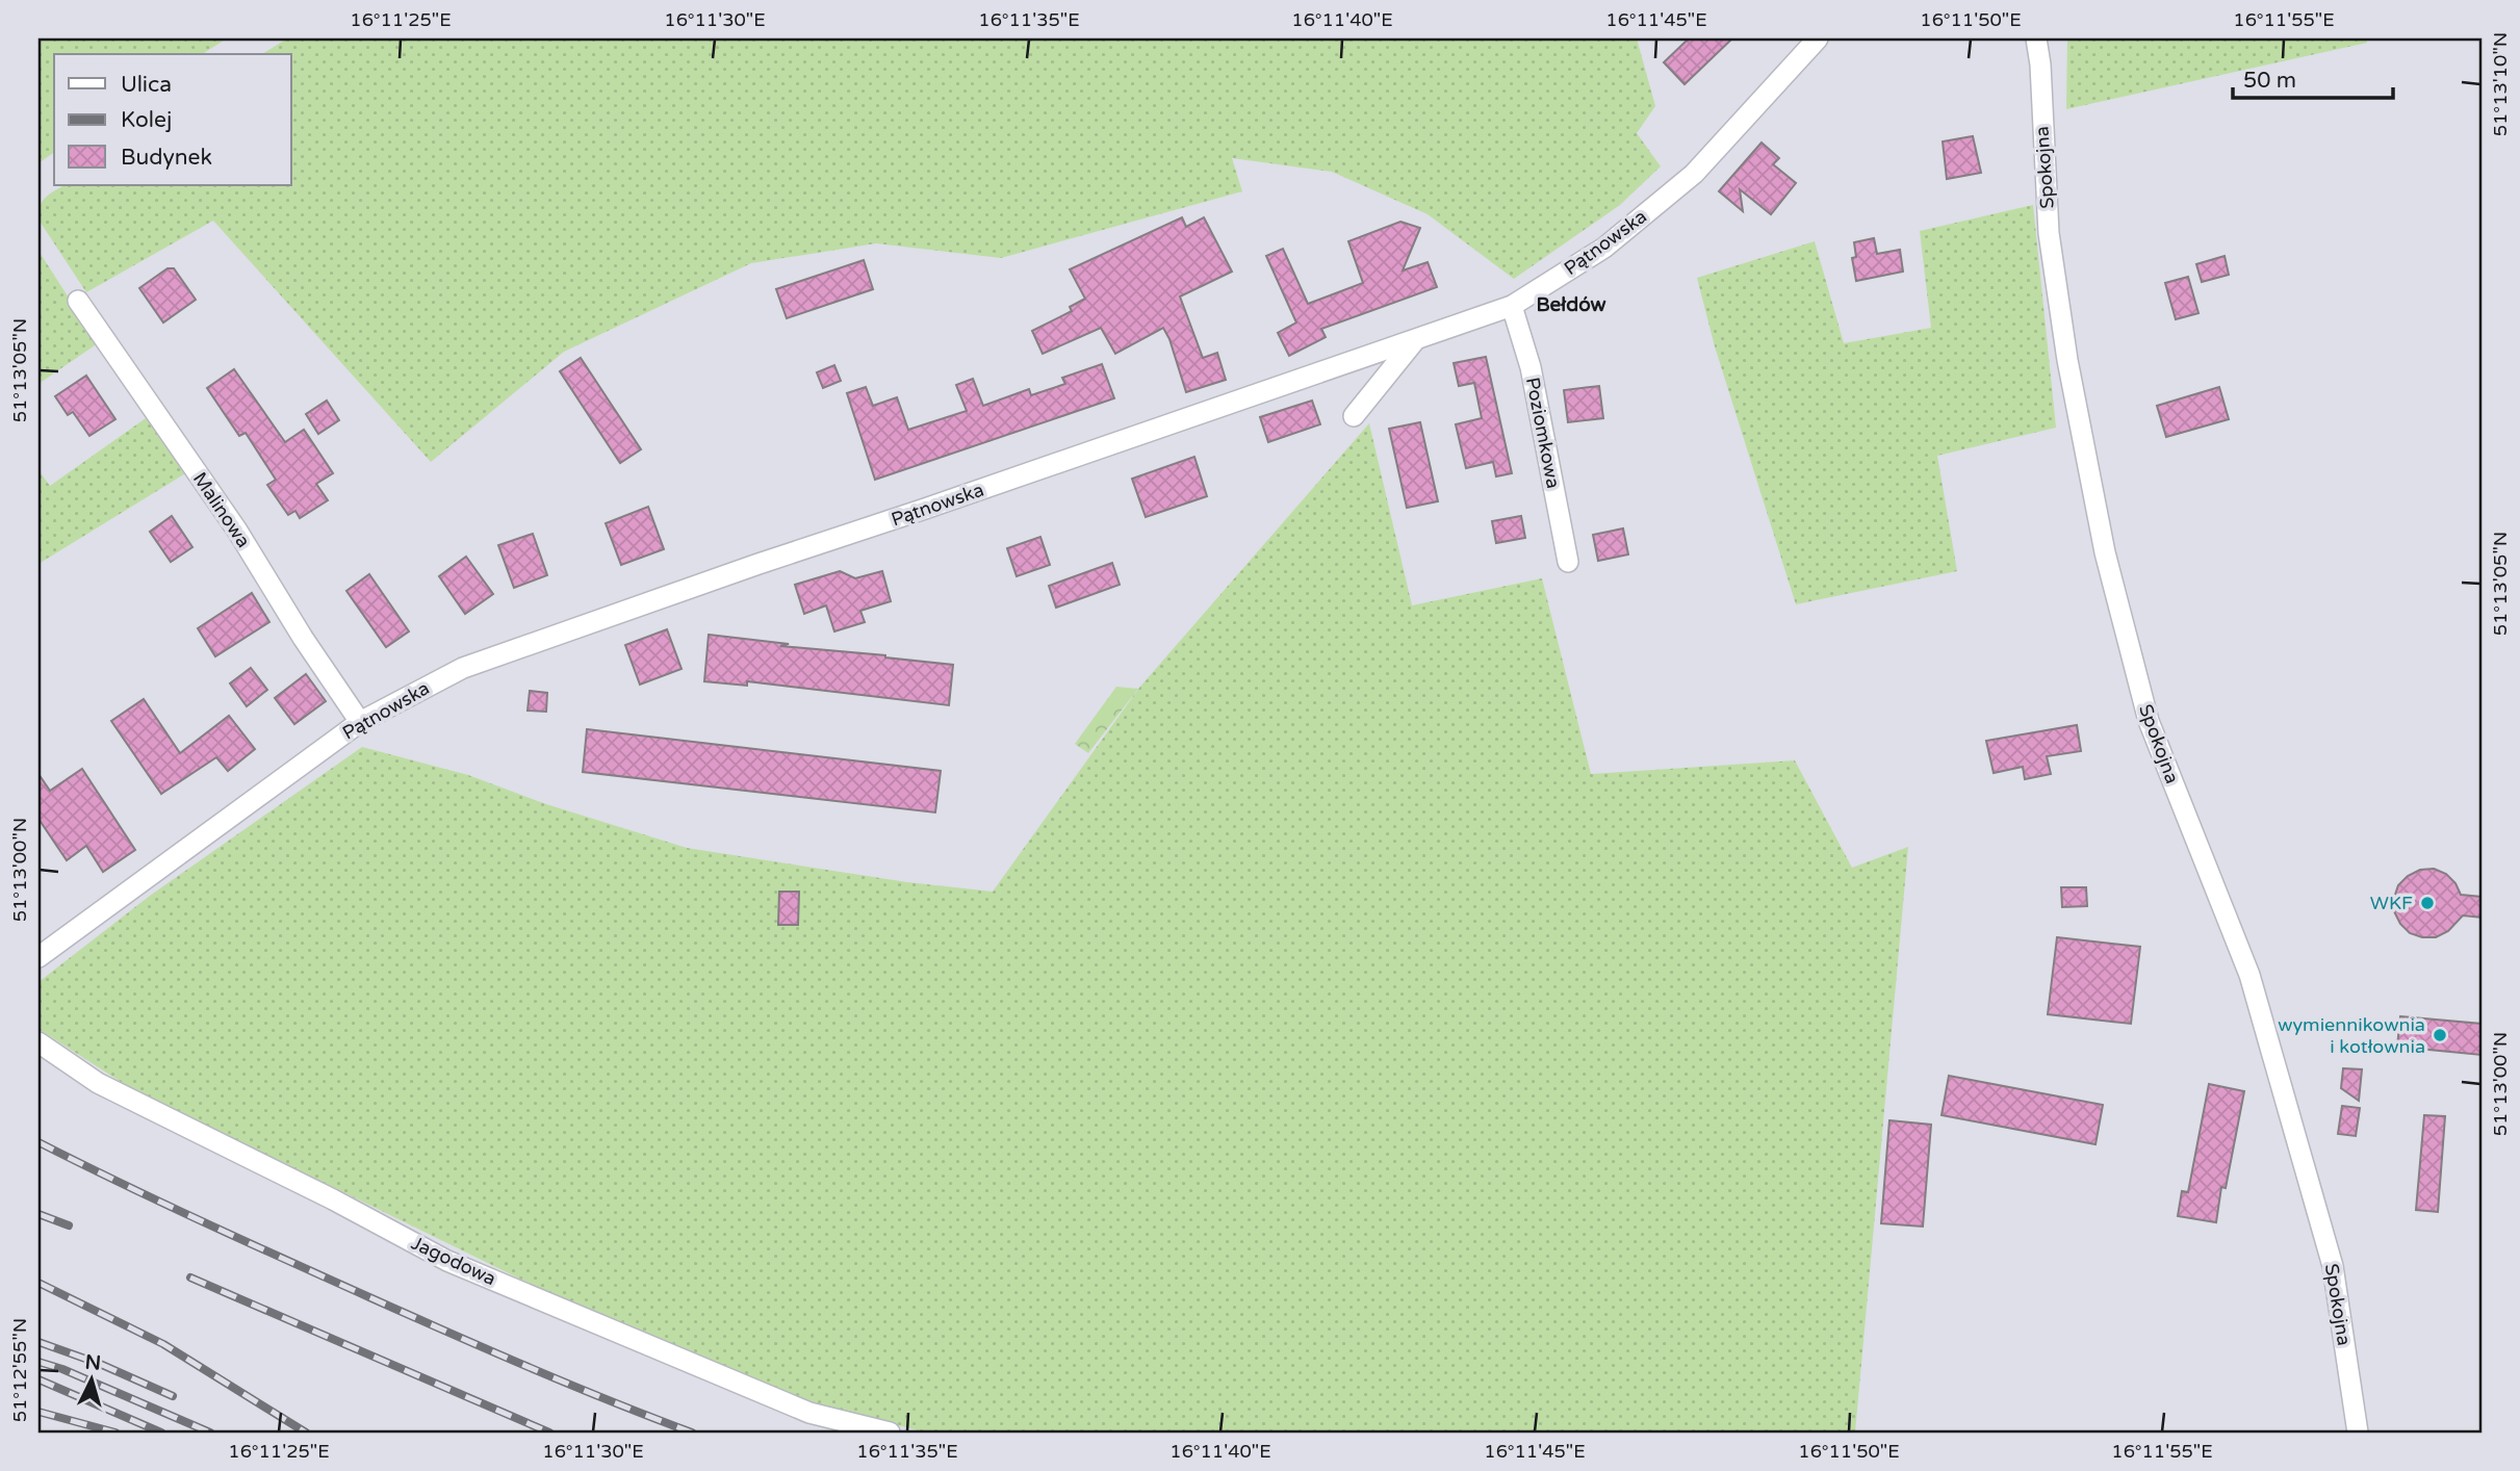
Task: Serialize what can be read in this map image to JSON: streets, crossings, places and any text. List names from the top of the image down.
{
  "streets": {
    "street": [
      "Spokojna",
      "Pątnowska",
      "Poziomkowa",
      "Malinowa",
      "Jagodowa"
    ]
  },
  "crossings": [
    ["Pątnowska", "Poziomkowa"],
    ["Pątnowska", "Malinowa"]
  ],
  "districts": ["Bełdów"],
  "places": ["WKF", "wymiennikownia i kotłownia"],
  "legend": ["Ulica", "Kolej", "Budynek"],
  "scale_bar": "50 m",
  "north": "top",
  "coordinates": [
    "16°11'25\"E",
    "16°11'30\"E",
    "16°11'35\"E",
    "16°11'40\"E",
    "16°11'45\"E",
    "16°11'50\"E",
    "16°11'55\"E",
    "51°13'10\"N",
    "51°13'05\"N",
    "51°13'00\"N",
    "51°12'55\"N"
  ]
}
